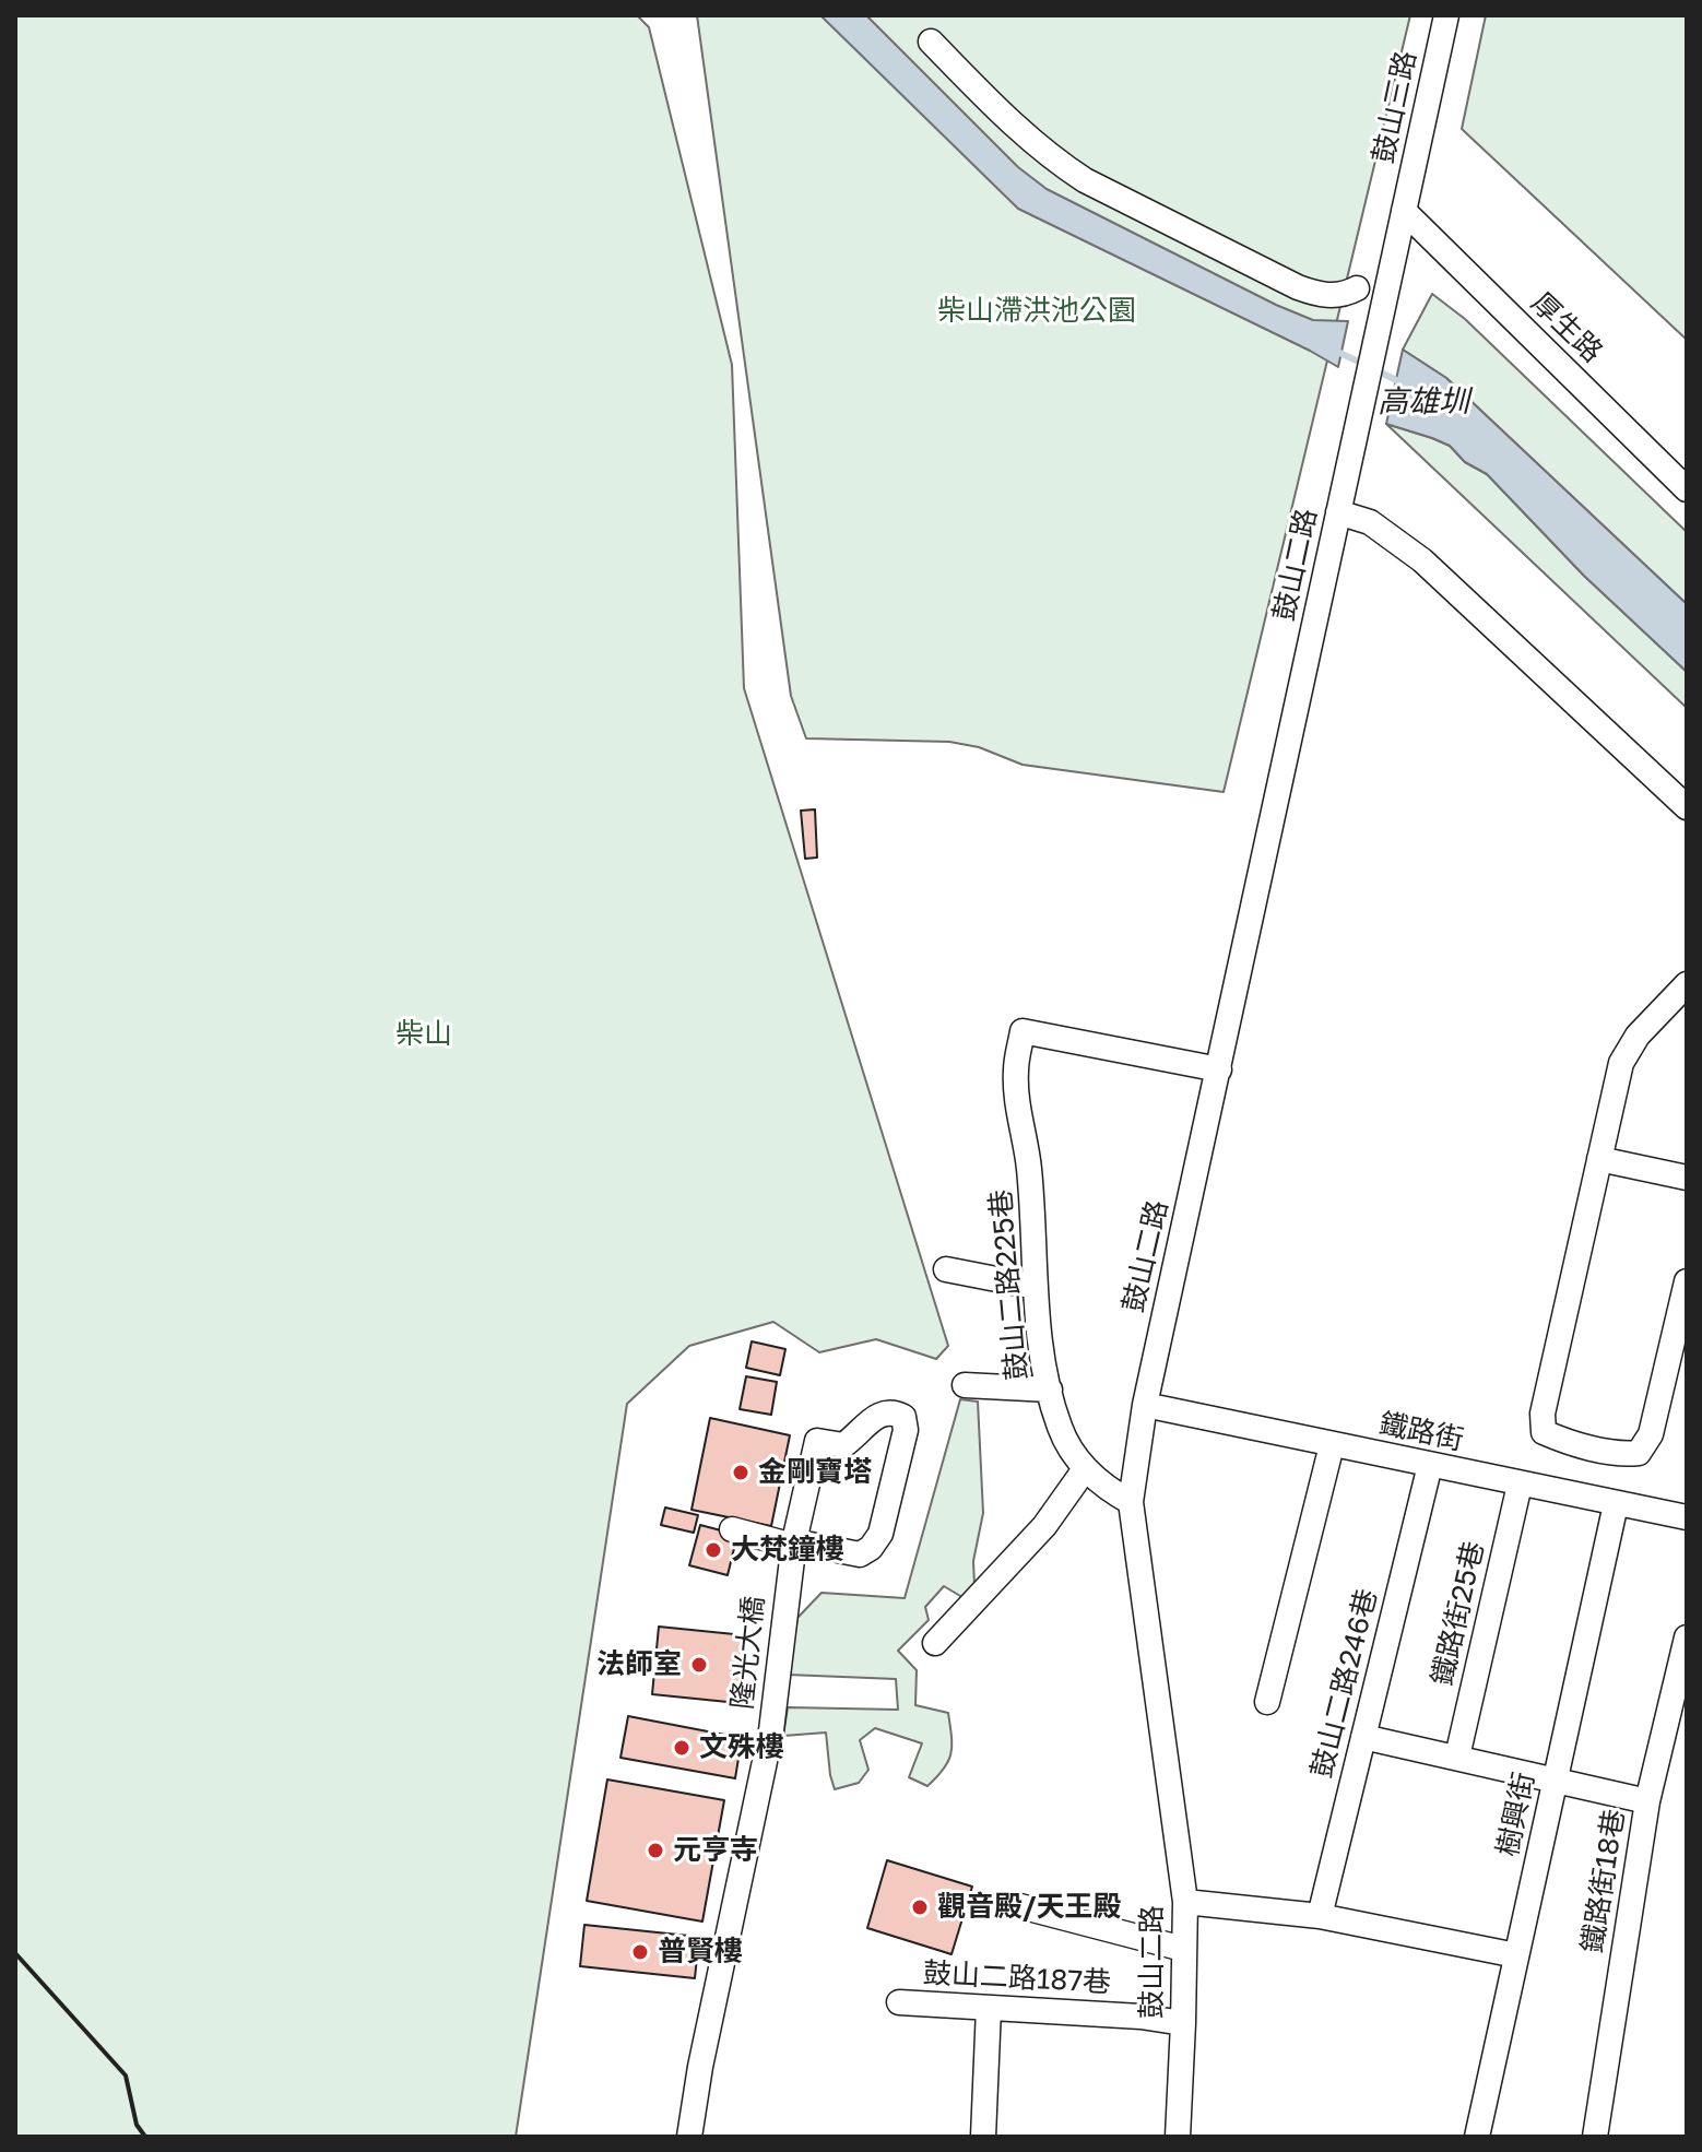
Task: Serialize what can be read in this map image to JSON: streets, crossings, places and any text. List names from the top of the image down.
{
  "streets": {
    "street": [
      "鼓山三路",
      "厚生路",
      "鼓山二路",
      "鼓山二路225巷",
      "鐵路街",
      "鐵路街25巷",
      "隆光大橋",
      "鼓山二路246巷",
      "樹興街",
      "鐵路街18巷",
      "鼓山二路187巷"
    ]
  },
  "crossings": [
    ["鼓山三路", "厚生路"],
    ["鼓山三路", "鼓山二路"],
    ["厚生路", "鼓山二路"],
    ["鼓山二路", "鼓山二路225巷"],
    ["鼓山二路", "鐵路街"],
    ["鼓山二路", "鼓山二路187巷"],
    ["鐵路街", "鐵路街25巷"],
    ["鐵路街", "鼓山二路246巷"],
    ["鐵路街", "樹興街"]
  ],
  "water": ["高雄圳"],
  "parks": ["柴山滯洪池公園", "柴山"],
  "places": [
    "金剛寶塔",
    "大梵鐘樓",
    "法師室",
    "文殊樓",
    "元亨寺",
    "觀音殿/天王殿",
    "普賢樓"
  ]
}
